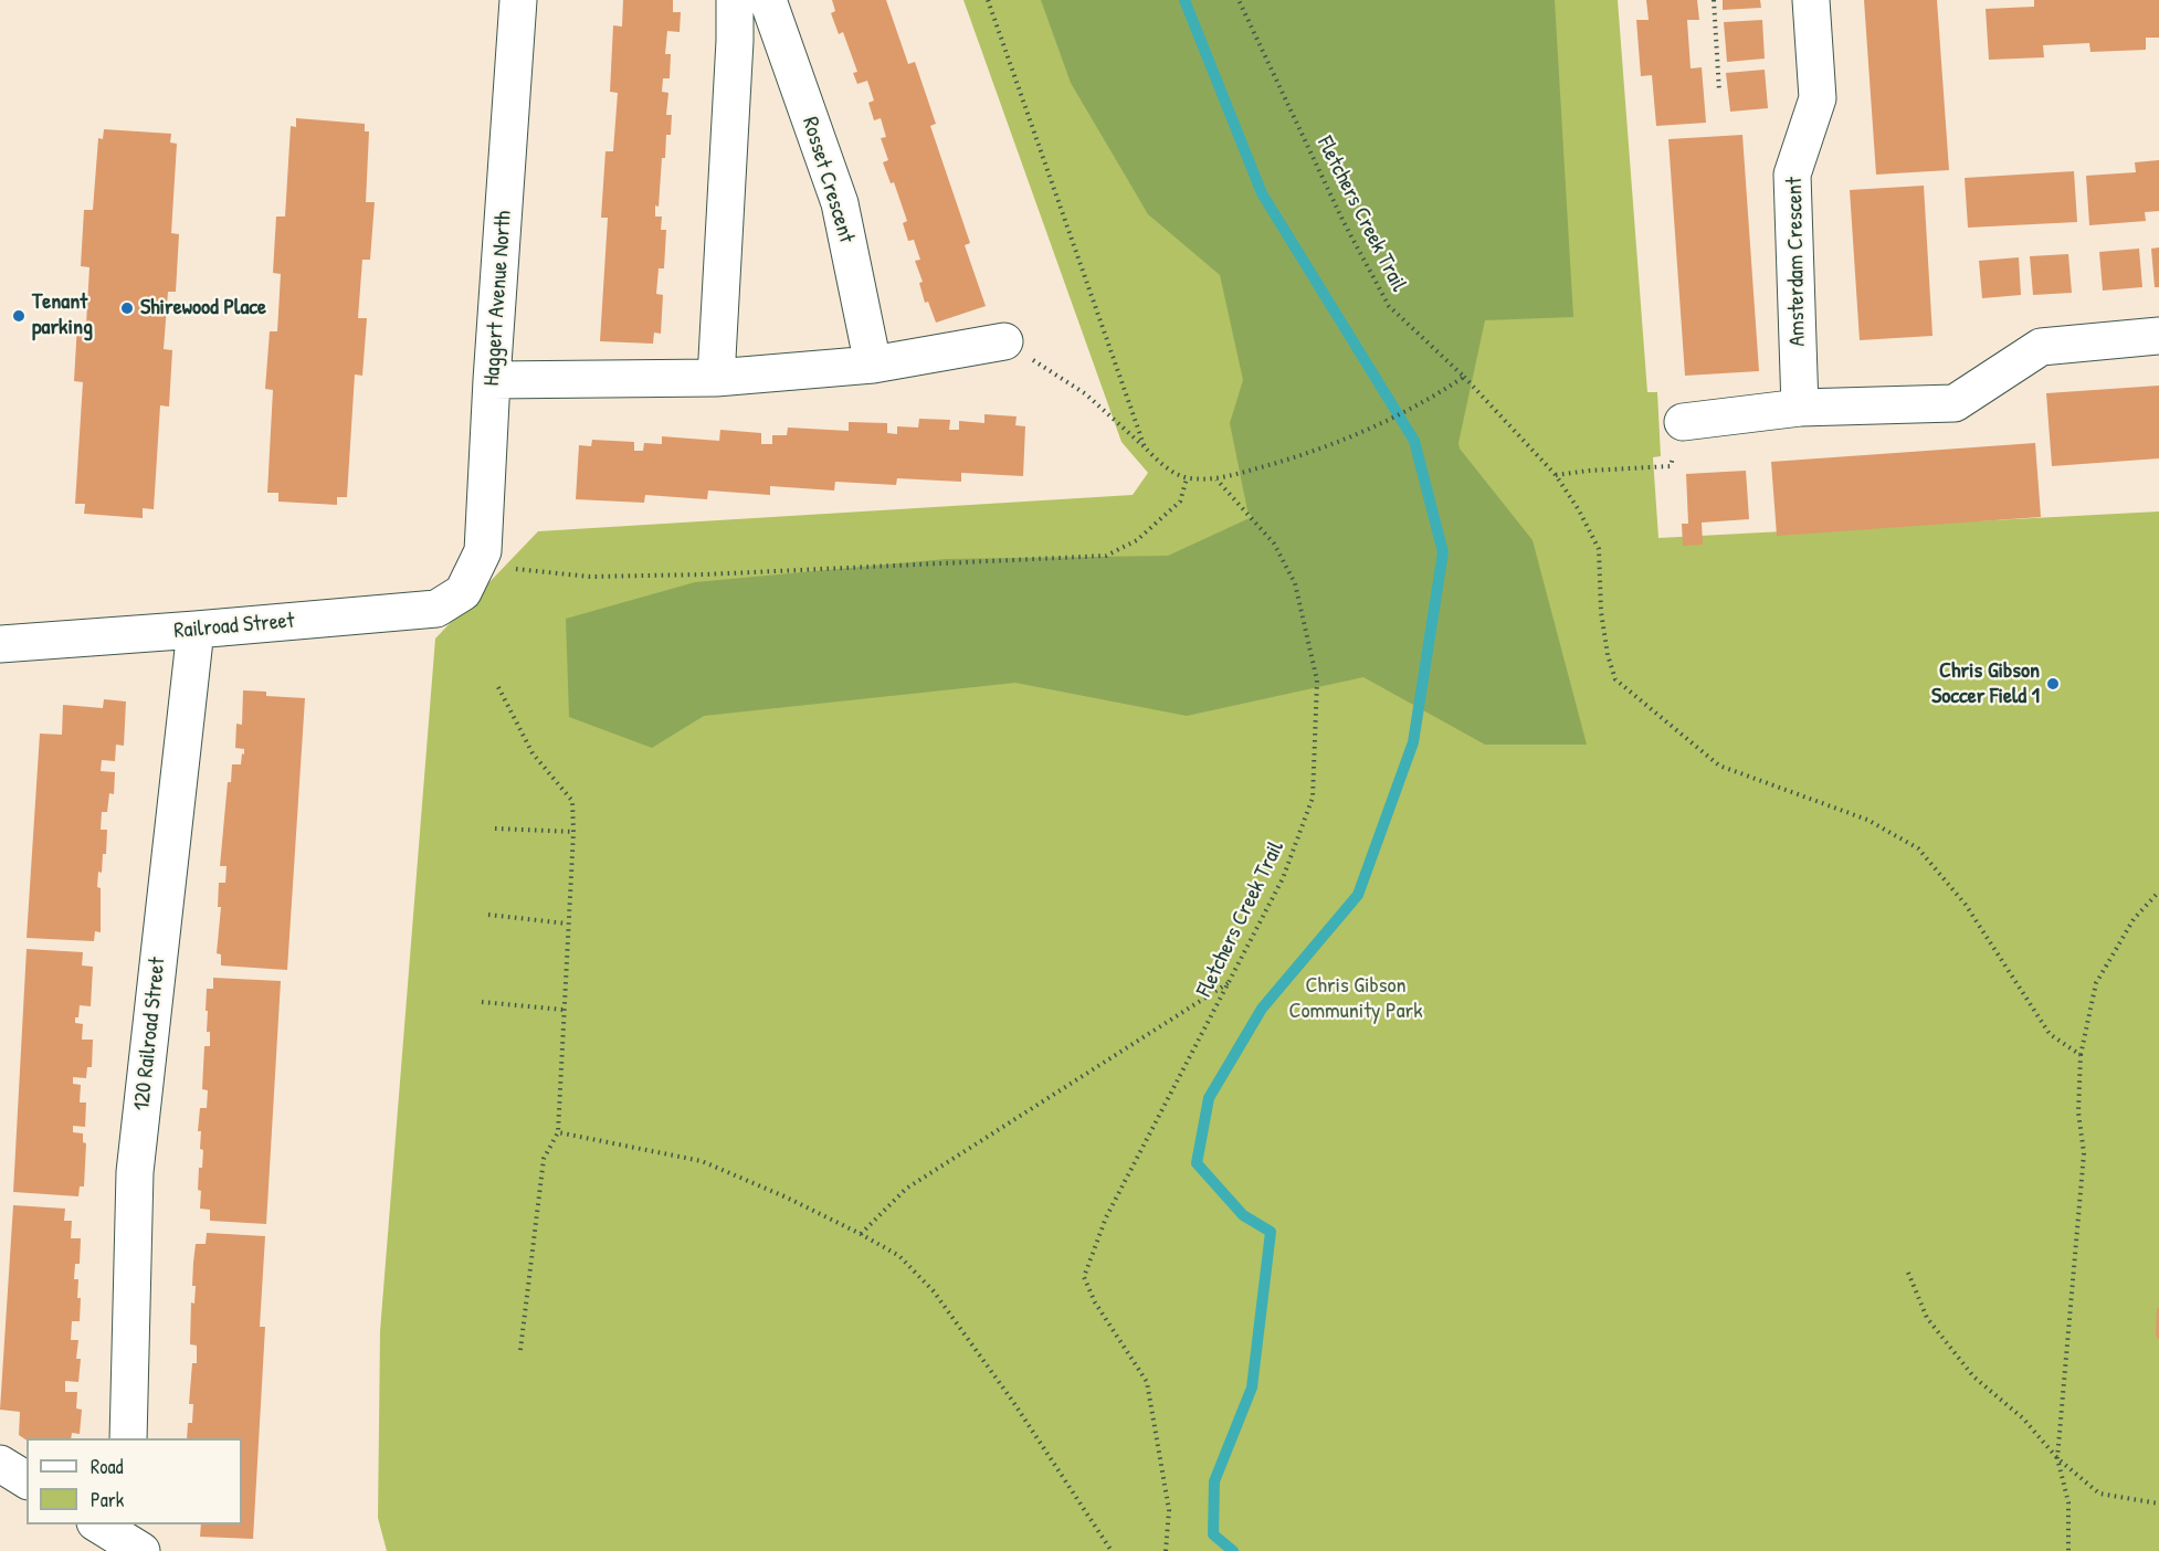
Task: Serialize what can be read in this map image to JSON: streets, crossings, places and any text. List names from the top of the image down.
{
  "streets": {
    "street": [
      "Rosset Crescent",
      "Amsterdam Crescent",
      "Haggert Avenue North",
      "Railroad Street",
      "120 Railroad Street"
    ],
    "path": ["Fletchers Creek Trail"]
  },
  "crossings": [
    ["Haggert Avenue North", "Railroad Street"],
    ["Railroad Street", "120 Railroad Street"]
  ],
  "parks": ["Chris Gibson Community Park"],
  "places": ["Shirewood Place", "Tenant parking", "Chris Gibson Soccer Field 1"],
  "legend": ["Road", "Park"]
}
